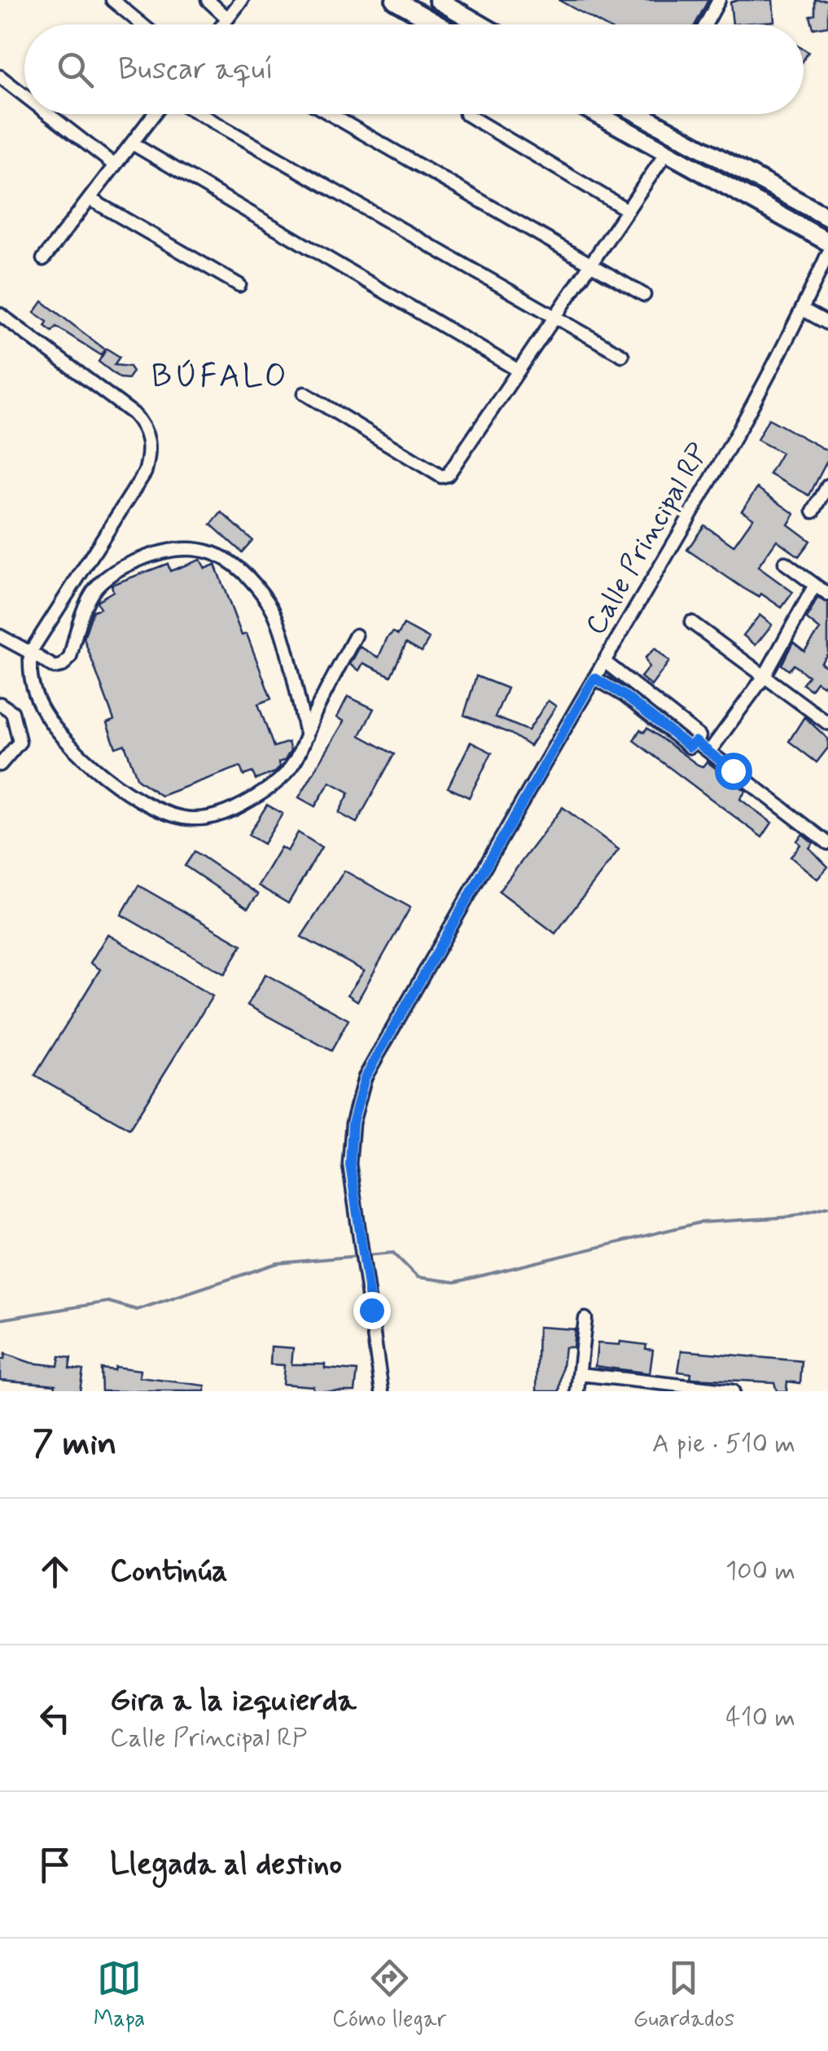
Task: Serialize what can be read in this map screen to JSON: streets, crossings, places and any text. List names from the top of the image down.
{
  "streets": {
    "street": ["Calle Principal RP"]
  },
  "districts": ["BÚFALO"],
  "page": {
    "search": "Buscar aquí",
    "heading": ["7 min", "A pie · 510 m"],
    "list": [
      ["Continúa", "100 m"],
      ["Gira a la izquierda", "Calle Principal RP", "410 m"],
      "Llegada al destino"
    ],
    "nav": ["Mapa", "Cómo llegar", "Guardados"]
  }
}
